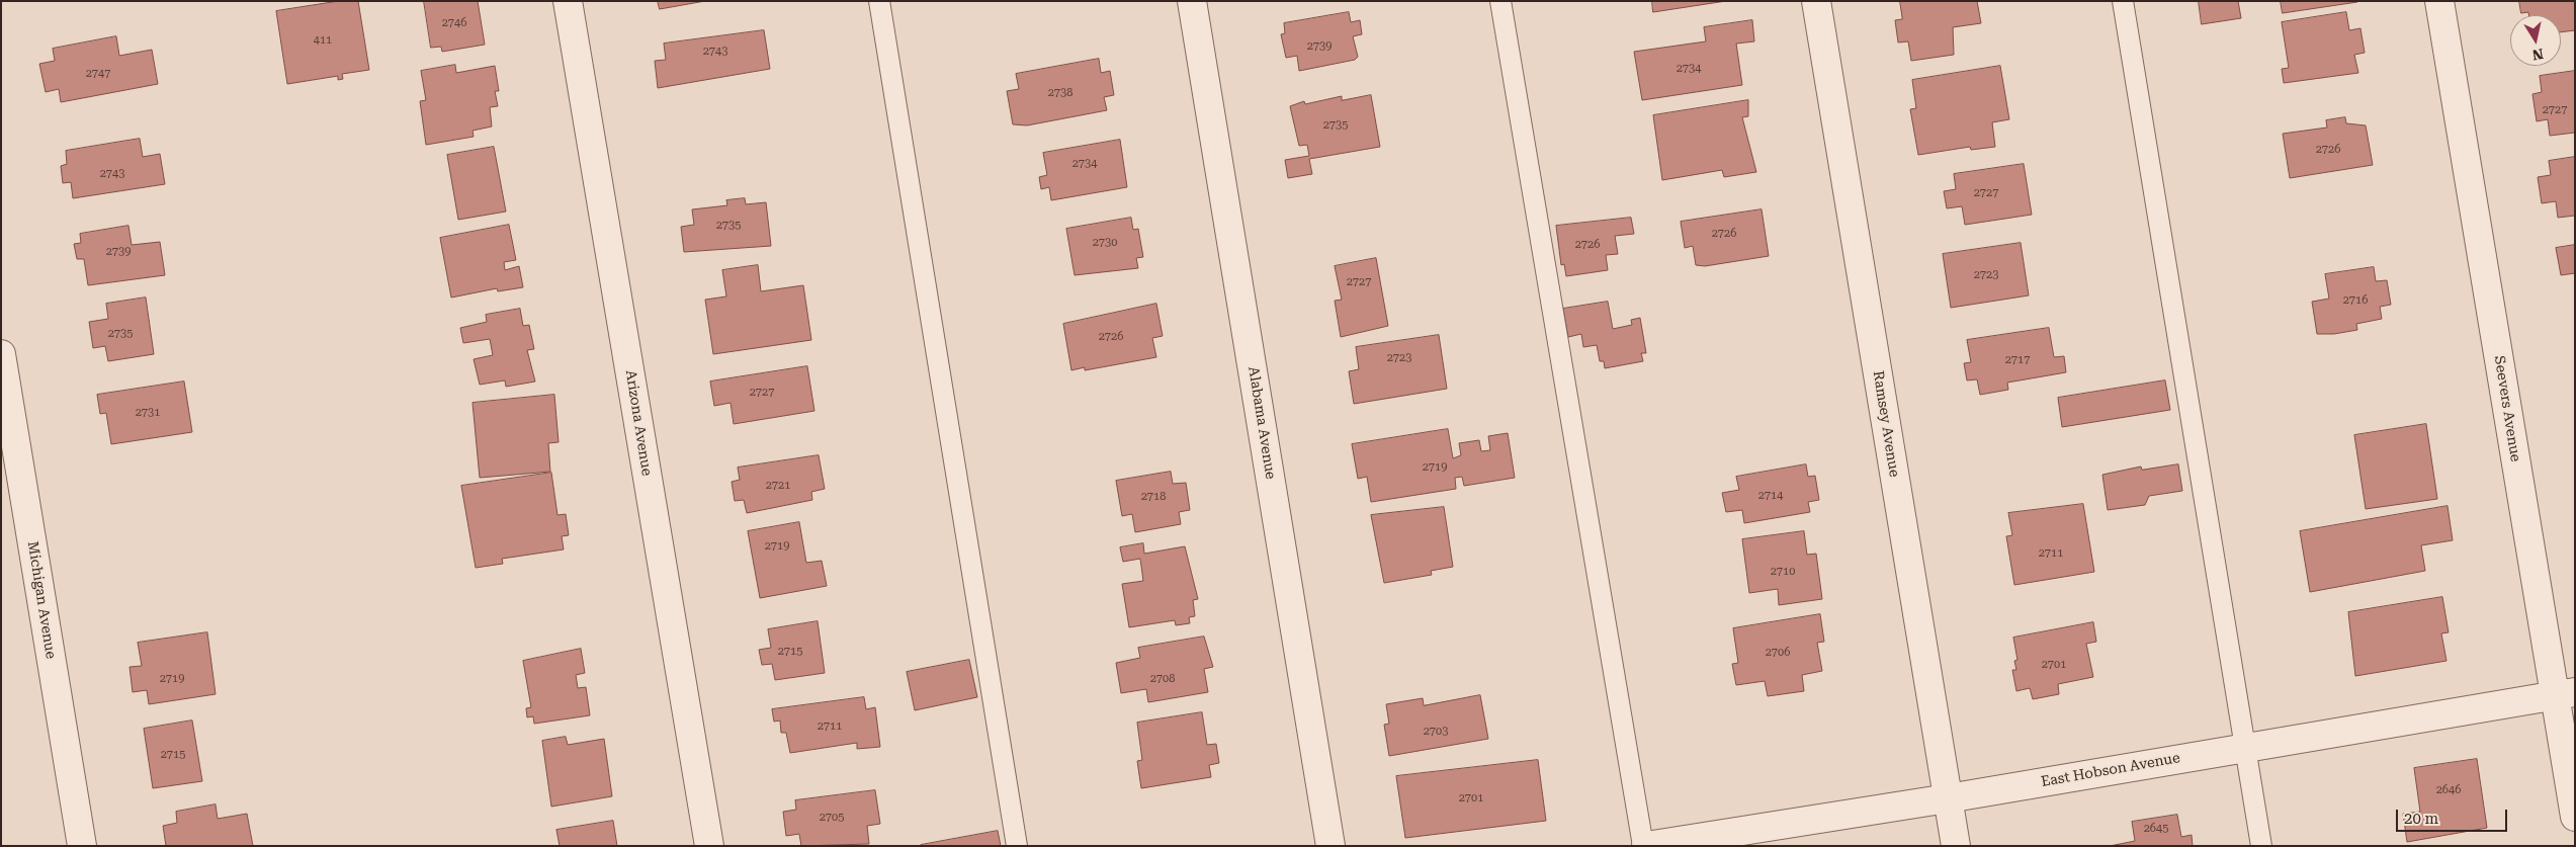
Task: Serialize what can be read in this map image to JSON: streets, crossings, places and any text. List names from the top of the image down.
{
  "streets": {
    "street": [
      "Seevers Avenue",
      "Arizona Avenue",
      "Alabama Avenue",
      "Ramsey Avenue",
      "Michigan Avenue",
      "East Hobson Avenue"
    ]
  },
  "crossings": [
    ["Seevers Avenue", "East Hobson Avenue"],
    ["Ramsey Avenue", "East Hobson Avenue"]
  ],
  "house_numbers": [
    "2746",
    "411",
    "2739",
    "2743",
    "2734",
    "2747",
    "2738",
    "2727",
    "2735",
    "2726",
    "2734",
    "2743",
    "2727",
    "2735",
    "2726",
    "2730",
    "2726",
    "2739",
    "2723",
    "2727",
    "2716",
    "2735",
    "2726",
    "2723",
    "2717",
    "2727",
    "2731",
    "2719",
    "2721",
    "2714",
    "2718",
    "2719",
    "2711",
    "2710",
    "2715",
    "2706",
    "2701",
    "2719",
    "2708",
    "2711",
    "2703",
    "2715",
    "2646",
    "2701",
    "2705",
    "2645"
  ],
  "scale_bar": "20 m",
  "north": "bottom"
}
